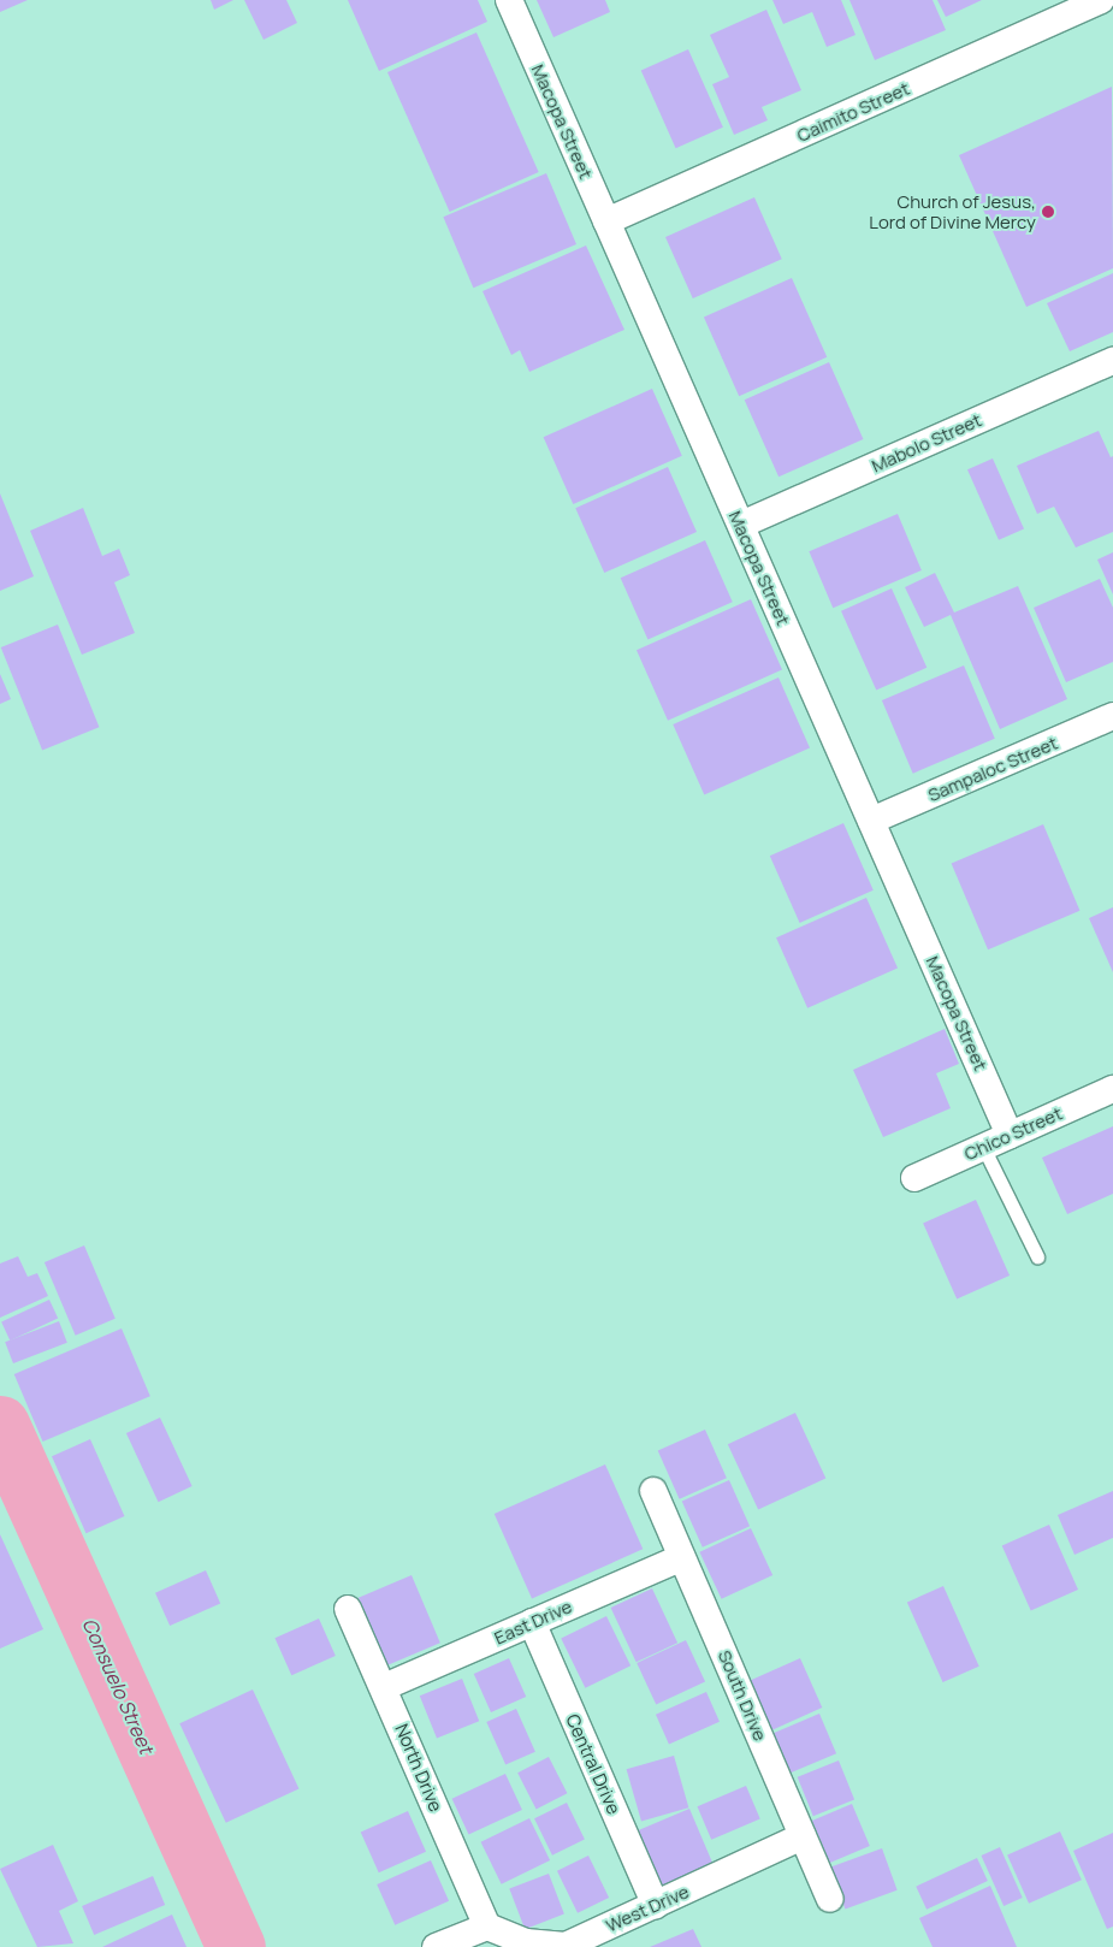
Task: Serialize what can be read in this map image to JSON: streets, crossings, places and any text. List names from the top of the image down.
{
  "streets": {
    "street": [
      "Caimito Street",
      "Macopa Street",
      "Mabolo Street",
      "Sampaloc Street",
      "Chico Street",
      "East Drive",
      "South Drive",
      "Central Drive",
      "North Drive",
      "West Drive"
    ]
  },
  "crossings": [
    ["Caimito Street", "Macopa Street"],
    ["Macopa Street", "Mabolo Street"],
    ["Macopa Street", "Sampaloc Street"],
    ["Macopa Street", "Chico Street"],
    ["East Drive", "South Drive"],
    ["East Drive", "Central Drive"],
    ["East Drive", "North Drive"],
    ["South Drive", "West Drive"],
    ["Central Drive", "West Drive"],
    ["North Drive", "West Drive"]
  ],
  "water": ["Consuelo Street"],
  "places": ["Church of Jesus, Lord of Divine Mercy"]
}
